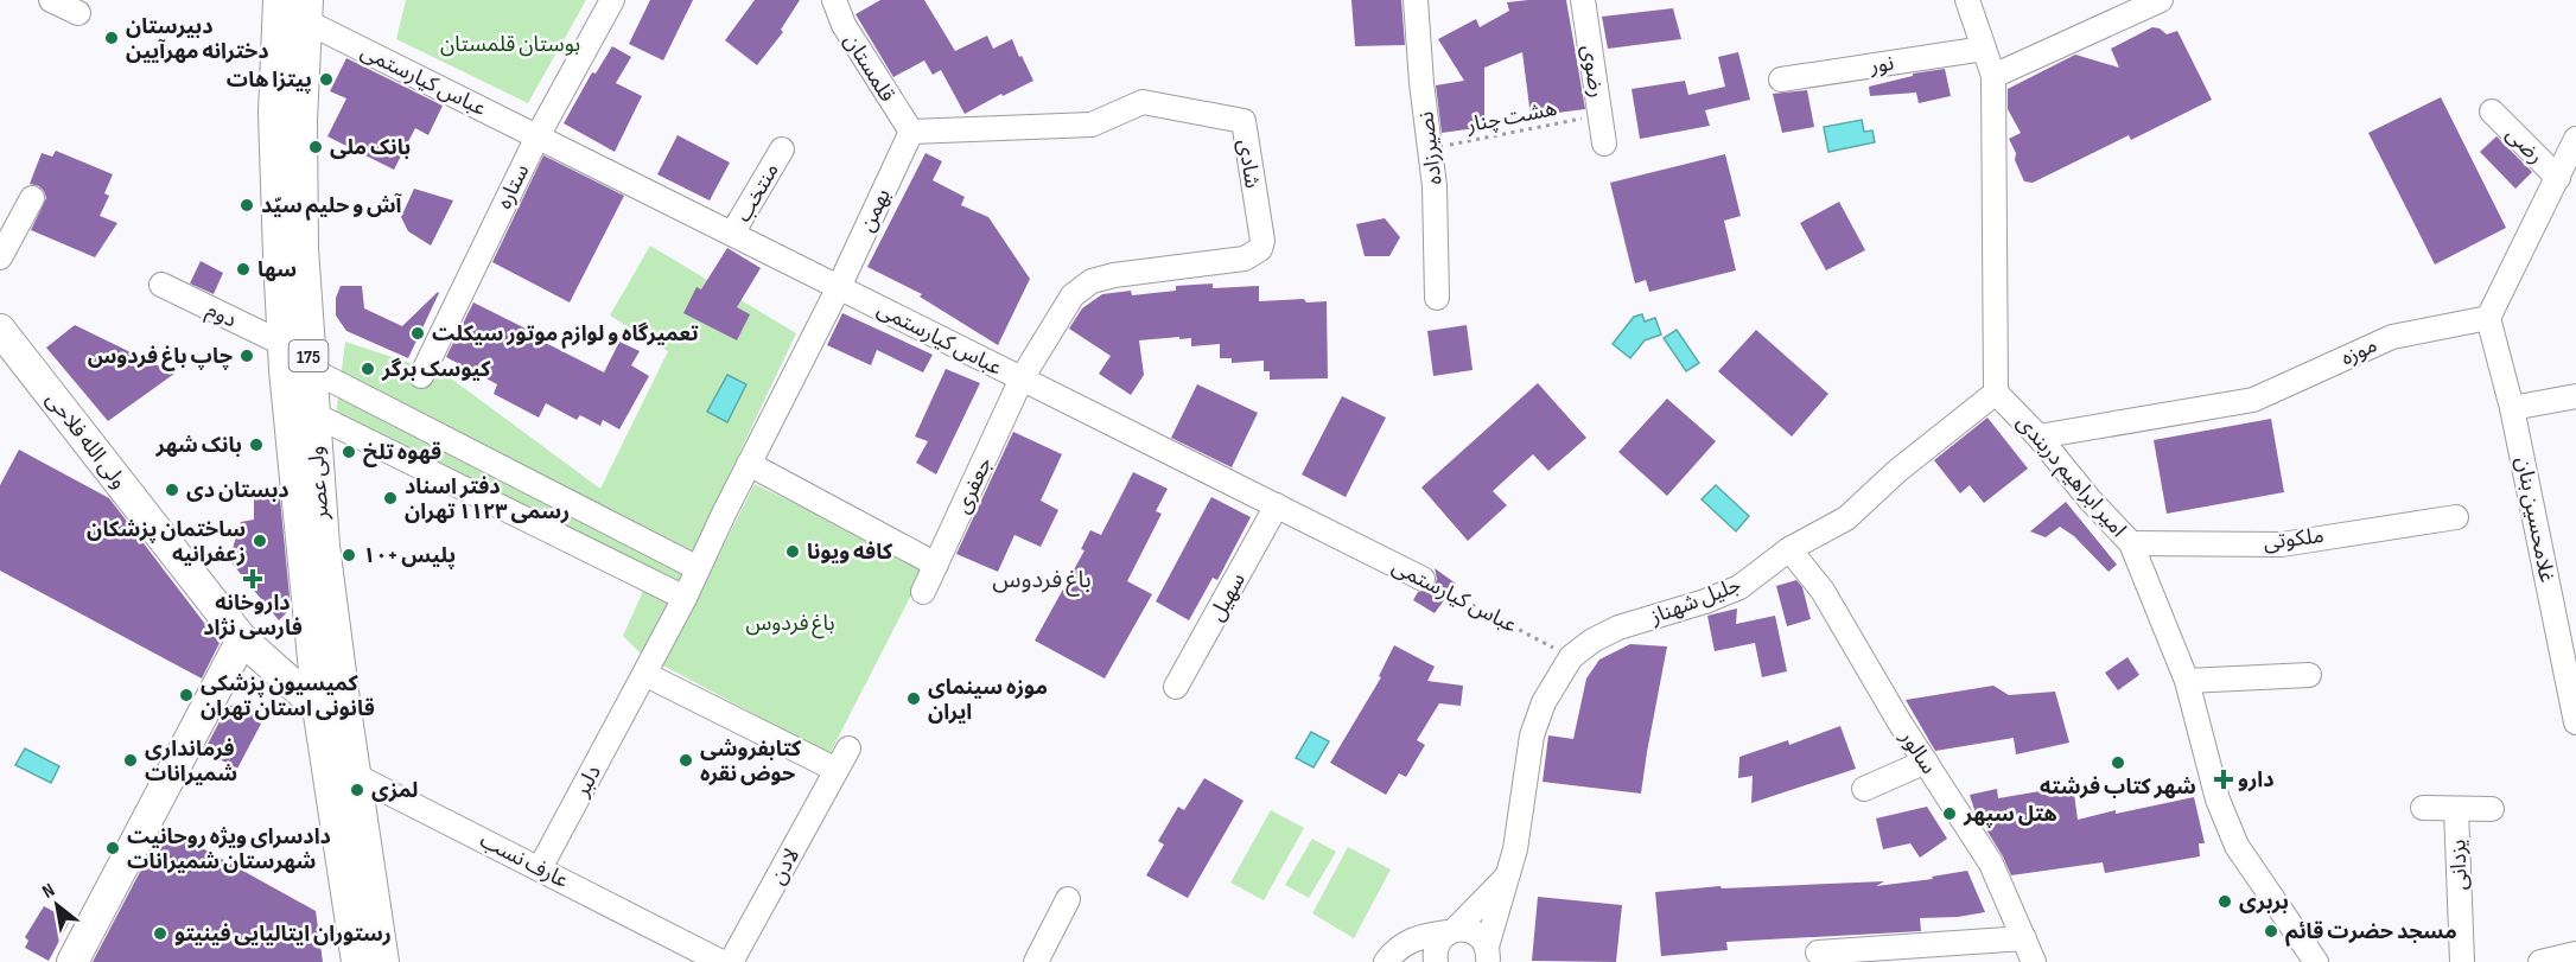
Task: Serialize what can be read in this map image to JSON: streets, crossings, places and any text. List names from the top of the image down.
{
  "streets": {
    "main road": ["175", "ولی‌ الله فلاحی", "ولی عصر"],
    "street": [
      "نور",
      "قلمستان",
      "رضوى",
      "عباس کیارستمی",
      "رضی",
      "نصیرزاده",
      "شادی",
      "ستاره",
      "منتخب",
      "بهمن",
      "دوم",
      "موزه",
      "امیر ابراهیم دربندی",
      "جعفری",
      "غلامحسین بنان",
      "ملکوتی",
      "سهیل",
      "جلیل شهناز",
      "سالور",
      "دلبر",
      "عارف نسب",
      "یزدانی",
      "لادن"
    ],
    "path": ["هشت چنار"]
  },
  "crossings": [
    ["قلمستان", "شادی"],
    ["قلمستان", "بهمن"],
    ["رضوى", "هشت چنار"],
    ["عباس کیارستمی", "شادی"],
    ["عباس کیارستمی", "ستاره"],
    ["عباس کیارستمی", "منتخب"],
    ["عباس کیارستمی", "بهمن"],
    ["عباس کیارستمی", "ولی عصر"],
    ["عباس کیارستمی", "جعفری"],
    ["عباس کیارستمی", "سهیل"],
    ["عباس کیارستمی", "جلیل شهناز"],
    ["هشت چنار", "نصیرزاده"],
    ["شادی", "بهمن"],
    ["شادی", "جعفری"],
    ["دوم", "ولی عصر"],
    ["موزه", "امیر ابراهیم دربندی"],
    ["موزه", "غلامحسین بنان"],
    ["ولی‌ الله فلاحی", "ولی عصر"],
    ["امیر ابراهیم دربندی", "ملکوتی"],
    ["امیر ابراهیم دربندی", "جلیل شهناز"],
    ["ولی عصر", "عارف نسب"],
    ["جلیل شهناز", "سالور"],
    ["دلبر", "عارف نسب"]
  ],
  "districts": ["باغ فردوس"],
  "parks": ["بوستان قلمستان", "باغ فردوس"],
  "places": {
    "other": [
      "دبیرستان دخترانه مهرآیین",
      "پیتزا هات",
      "بانک ملی",
      "آش و حلیم سیّد",
      "سها",
      "تعمیرگاه و لوازم موتور سیکلت",
      "چاپ باغ فردوس",
      "کیوسک برگر",
      "بانک شهر",
      "قهوه تلخ",
      "دبستان دی",
      "دفتر اسناد رسمی ۱۱۲۳ تهران",
      "ساختمان پزشکان زعفرانیه",
      "کافه ویونا",
      "پلیس +۱۰",
      "کمیسیون پزشکی قانونی استان تهران",
      "موزه سینمای ایران",
      "فرمانداری شمیرانات",
      "کتابفروشی حوض نقره",
      "شهر کتاب فرشته",
      "لمزی",
      "هتل سپهر",
      "دادسرای ویژه روحانیت شهرستان شمیرانات",
      "بربری",
      "مسجد حضرت قائم",
      "رستوران ایتالیایی فینیتو"
    ],
    "health": ["داروخانه فارسی نژاد", "دارو"]
  },
  "north": "top left"
}
